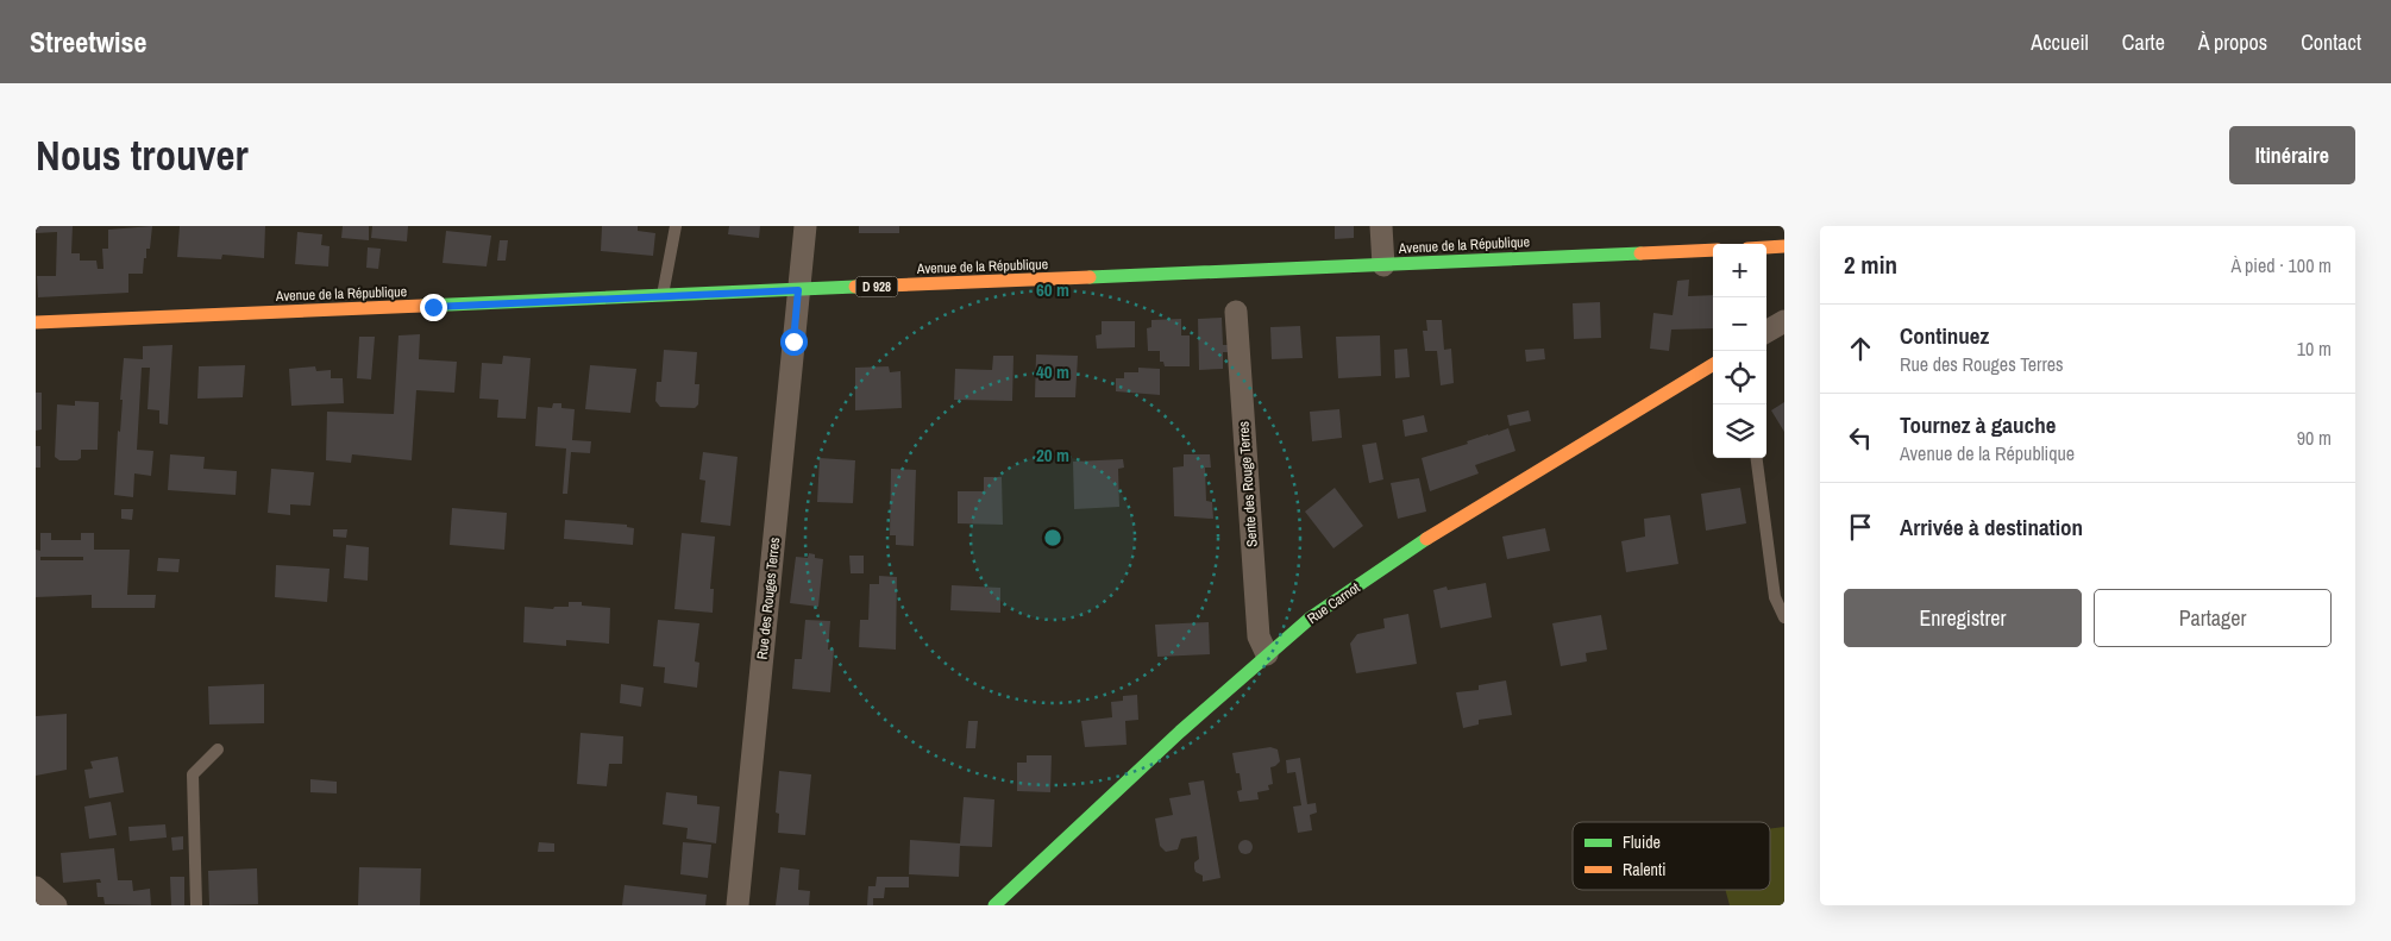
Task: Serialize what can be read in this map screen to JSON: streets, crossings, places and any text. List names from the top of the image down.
{
  "streets": {
    "main road": ["Avenue de la République", "D 928", "Rue Carnot"],
    "street": ["Sente des Rouge Terres", "Rue des Rouges Terres"]
  },
  "crossings": [
    ["Avenue de la République", "Rue des Rouges Terres"],
    ["Sente des Rouge Terres", "Rue Carnot"]
  ],
  "legend": ["Fluide", "Ralenti"],
  "page": {
    "header": "Streetwise",
    "nav": [
      "Accueil",
      "Carte",
      "À propos",
      "Contact"
    ],
    "buttons": [
      "Itinéraire",
      ["Enregistrer", "Partager"]
    ],
    "title": "Nous trouver",
    "heading": ["2 min", "À pied · 100 m"],
    "map_buttons": ["+", "−"],
    "list": [
      ["Continuez", "Rue des Rouges Terres", "10 m"],
      ["Tournez à gauche", "Avenue de la République", "90 m"],
      "Arrivée à destination"
    ]
  },
  "rings": ["60 m", "40 m", "20 m"]
}
